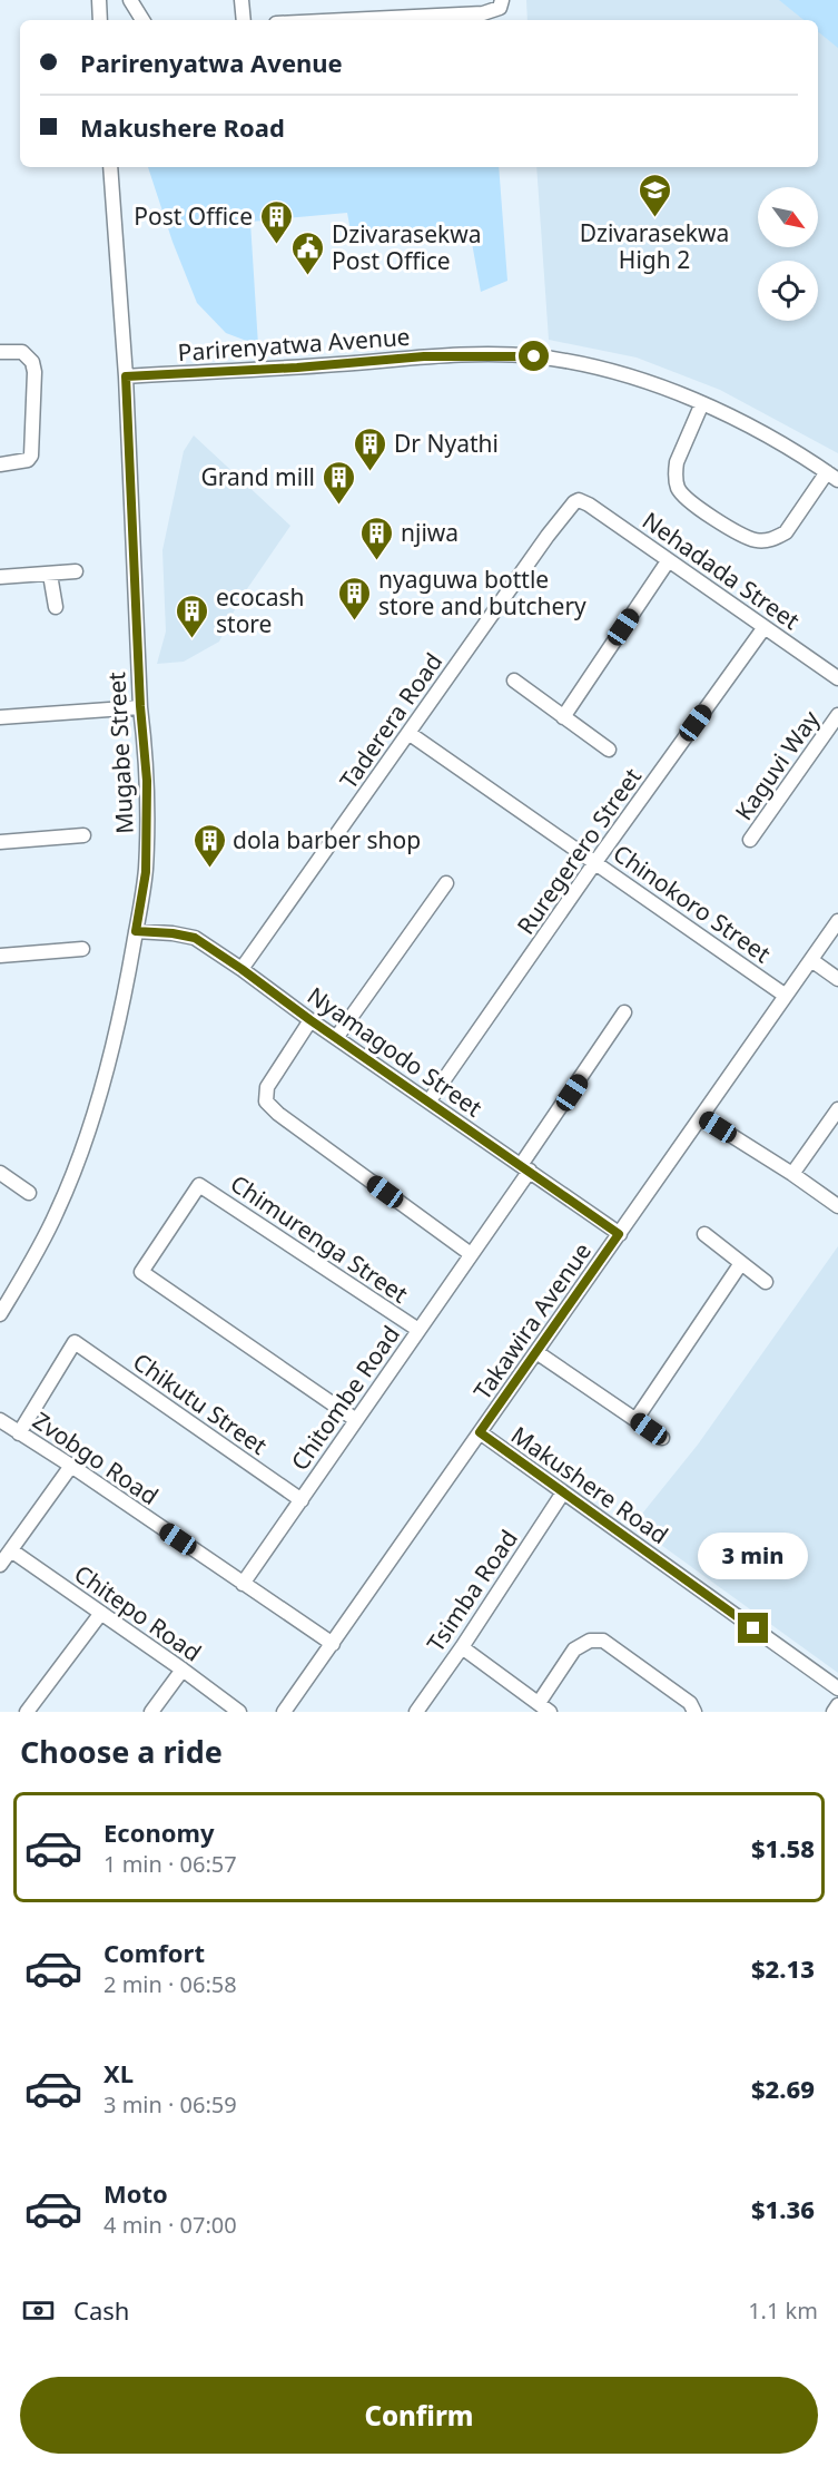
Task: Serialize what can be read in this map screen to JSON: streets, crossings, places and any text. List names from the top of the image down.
{
  "streets": {
    "street": [
      "Parirenyatwa Avenue",
      "Nehadada Street",
      "Taderera Road",
      "Mugabe Street",
      "Kaguvi Way",
      "Ruregerero Street",
      "Chinokoro Street",
      "Nyamagodo Street",
      "Chimurenga Street",
      "Takawira Avenue",
      "Chitombe Road",
      "Chikutu Street",
      "Zvobgo Road",
      "Makushere Road",
      "Tsimba Road",
      "Chitepo Road"
    ]
  },
  "crossings": [
    ["Parirenyatwa Avenue", "Mugabe Street"],
    ["Nehadada Street", "Taderera Road"],
    ["Nehadada Street", "Ruregerero Street"],
    ["Taderera Road", "Chinokoro Street"],
    ["Taderera Road", "Nyamagodo Street"],
    ["Mugabe Street", "Nyamagodo Street"],
    ["Ruregerero Street", "Chinokoro Street"],
    ["Ruregerero Street", "Nyamagodo Street"],
    ["Chinokoro Street", "Takawira Avenue"],
    ["Nyamagodo Street", "Takawira Avenue"],
    ["Nyamagodo Street", "Chitombe Road"],
    ["Chimurenga Street", "Chitombe Road"],
    ["Takawira Avenue", "Zvobgo Road"],
    ["Takawira Avenue", "Makushere Road"],
    ["Chitombe Road", "Chikutu Street"],
    ["Chitombe Road", "Zvobgo Road"],
    ["Chikutu Street", "Zvobgo Road"],
    ["Makushere Road", "Tsimba Road"]
  ],
  "places": {
    "school or university": ["Dzivarasekwa High 2"],
    "building": [
      "Post Office",
      "Dr Nyathi",
      "Grand mill",
      "njiwa",
      "nyaguwa bottle store and butchery",
      "ecocash store",
      "dola barber shop"
    ],
    "public building": ["Dzivarasekwa Post Office"]
  },
  "north": "bottom right",
  "page": {
    "banner": ["Parirenyatwa Avenue", "Makushere Road"],
    "bubble": "3 min",
    "heading": "Choose a ride",
    "list": [
      {
        "name": "Economy",
        "note": "1 min · 06:57",
        "value": "$1.58"
      },
      {
        "name": "Comfort",
        "note": "2 min · 06:58",
        "value": "$2.13"
      },
      {
        "name": "XL",
        "note": "3 min · 06:59",
        "value": "$2.69"
      },
      {
        "name": "Moto",
        "note": "4 min · 07:00",
        "value": "$1.36"
      }
    ],
    "pay": ["Cash", "1.1 km"],
    "buttons": "Confirm"
  }
}
